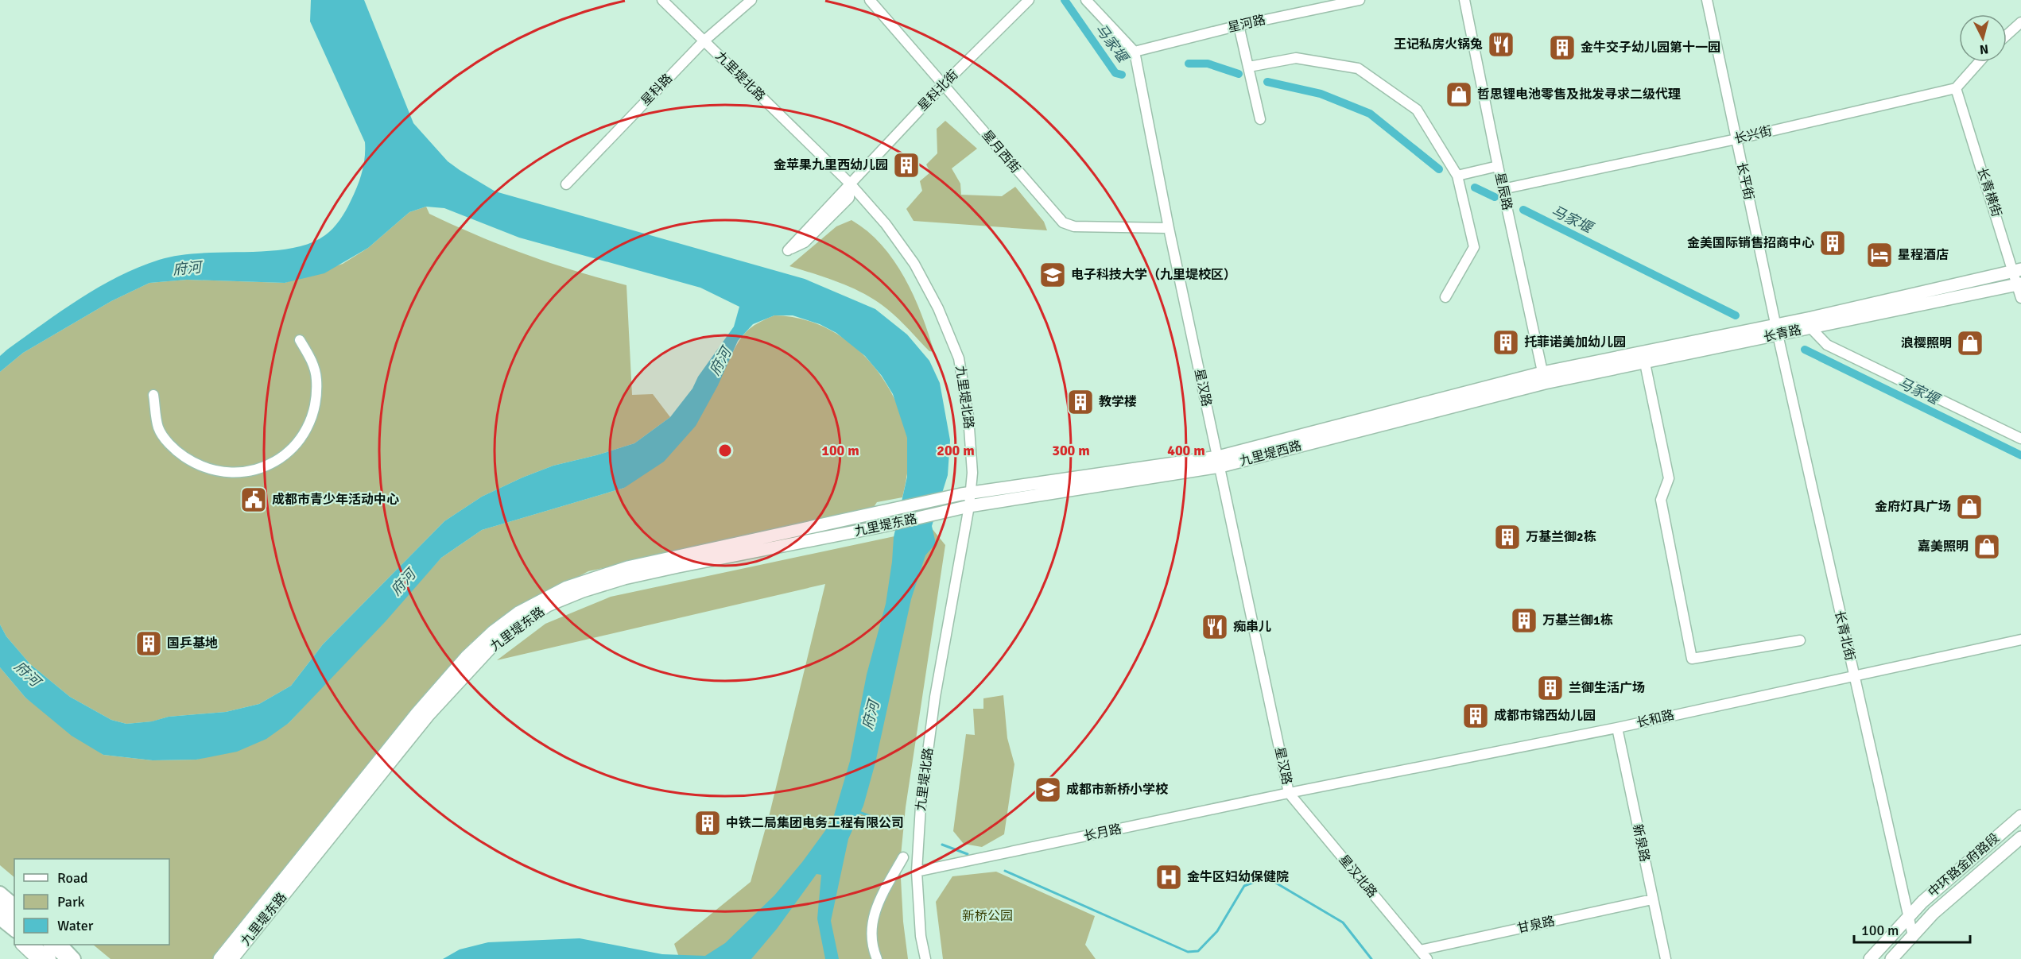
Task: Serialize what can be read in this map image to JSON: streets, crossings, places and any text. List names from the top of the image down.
{
  "streets": {
    "main road": [
      "长青路",
      "九里堤西路",
      "九里堤东路",
      "中环路金府路段"
    ],
    "street": [
      "星河路",
      "九里堤北路",
      "星科路",
      "星科北街",
      "长兴街",
      "星月西街",
      "长平街",
      "星辰路",
      "长青横街",
      "星汉路",
      "长青北街",
      "长和路",
      "长月路",
      "新泉路",
      "星汉北路",
      "甘泉路"
    ]
  },
  "crossings": [
    ["星河路", "星汉路"],
    ["九里堤北路", "星科路"],
    ["九里堤北路", "星科北街"],
    ["九里堤北路", "九里堤西路"],
    ["九里堤北路", "长月路"],
    ["星科北街", "星月西街"],
    ["长兴街", "长平街"],
    ["长兴街", "星辰路"],
    ["长兴街", "长青横街"],
    ["星月西街", "星汉路"],
    ["长平街", "长青路"],
    ["长平街", "长青北街"],
    ["星辰路", "长青路"],
    ["星辰路", "九里堤西路"],
    ["长青横街", "长青路"],
    ["长青路", "九里堤西路"],
    ["长青路", "长青北街"],
    ["星汉路", "九里堤西路"],
    ["星汉路", "长和路"],
    ["星汉路", "长月路"],
    ["星汉路", "星汉北路"],
    ["九里堤西路", "九里堤东路"],
    ["长青北街", "长和路"],
    ["长青北街", "中环路金府路段"],
    ["长和路", "长月路"],
    ["长和路", "新泉路"],
    ["长和路", "星汉北路"],
    ["长月路", "星汉北路"],
    ["新泉路", "甘泉路"],
    ["星汉北路", "甘泉路"]
  ],
  "water": ["马家堰", "府河"],
  "parks": ["新桥公园"],
  "places": {
    "restaurant": ["王记私房火锅兔", "痴串儿"],
    "building": [
      "金牛交子幼儿园第十一园",
      "金苹果九里西幼儿园",
      "金美国际销售招商中心",
      "托菲诺美加幼儿园",
      "教学楼",
      "万基兰御2栋",
      "万基兰御1栋",
      "国乒基地",
      "兰御生活广场",
      "成都市锦西幼儿园",
      "中铁二局集团电务工程有限公司"
    ],
    "shop": [
      "哲思锂电池零售及批发寻求二级代理",
      "浪樱照明",
      "金府灯具广场",
      "嘉美照明"
    ],
    "hotel": ["星程酒店"],
    "school or university": ["电子科技大学（九里堤校区）", "成都市新桥小学校"],
    "public building": ["成都市青少年活动中心"],
    "hospital": ["金牛区妇幼保健院"]
  },
  "legend": ["Road", "Park", "Water"],
  "scale_bar": "100 m",
  "north": "bottom",
  "rings": [
    "100 m",
    "200 m",
    "300 m",
    "400 m"
  ]
}
